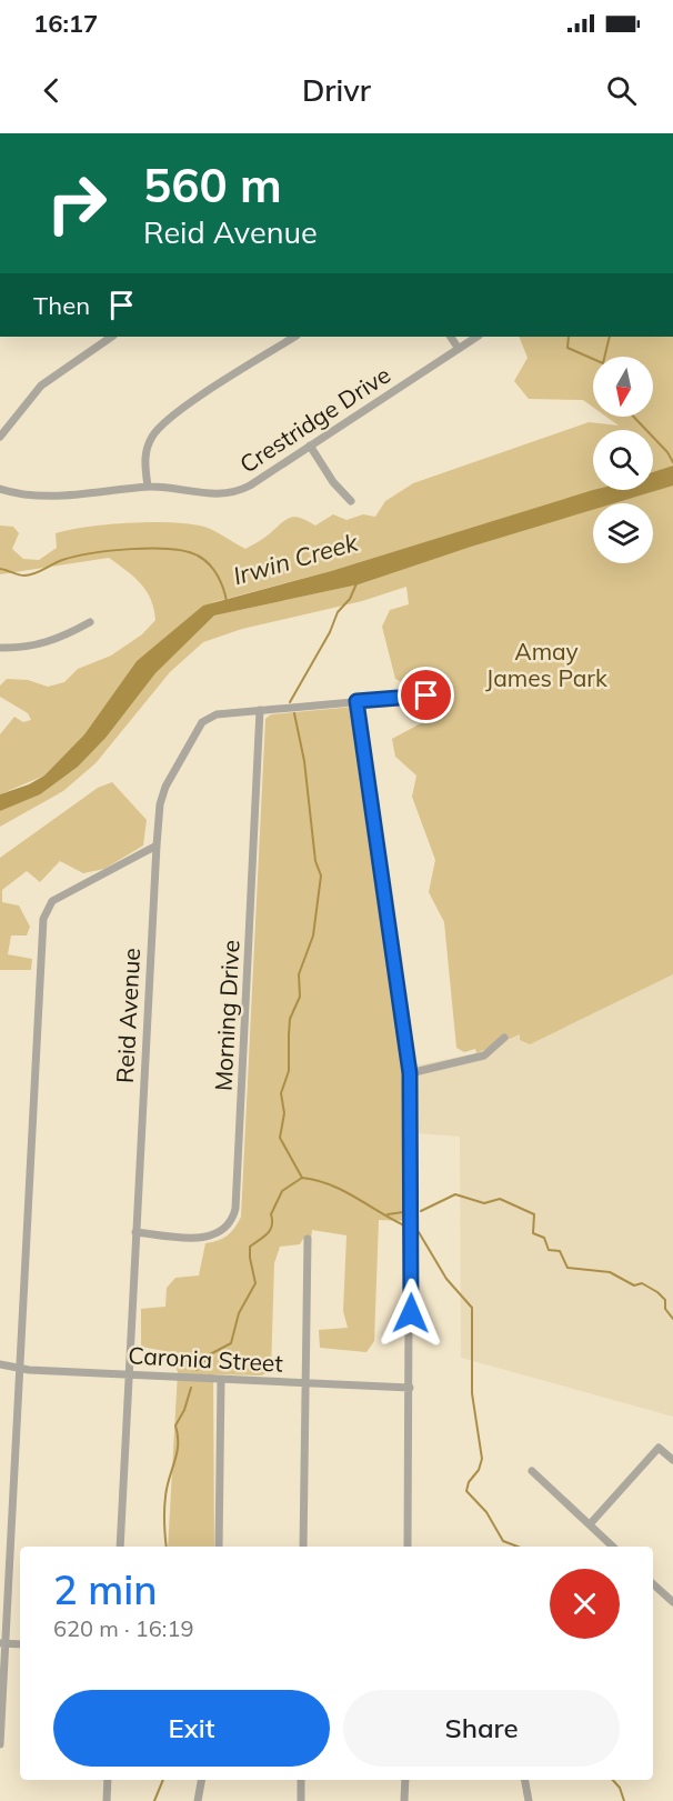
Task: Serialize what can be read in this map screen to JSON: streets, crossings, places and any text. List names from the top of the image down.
{
  "streets": {
    "street": [
      "Crestridge Drive",
      "Reid Avenue",
      "Morning Drive",
      "Caronia Street"
    ]
  },
  "crossings": [
    ["Reid Avenue", "Morning Drive"],
    ["Reid Avenue", "Caronia Street"]
  ],
  "water": ["Irwin Creek"],
  "parks": ["Amay James Park"],
  "north": "bottom",
  "page": {
    "status": "16:17",
    "header": "Drivr",
    "turn": ["560 m", "Reid Avenue"],
    "then": "Then",
    "heading": ["2 min", "620 m · 16:19"],
    "buttons": ["Exit", "Share"]
  }
}
